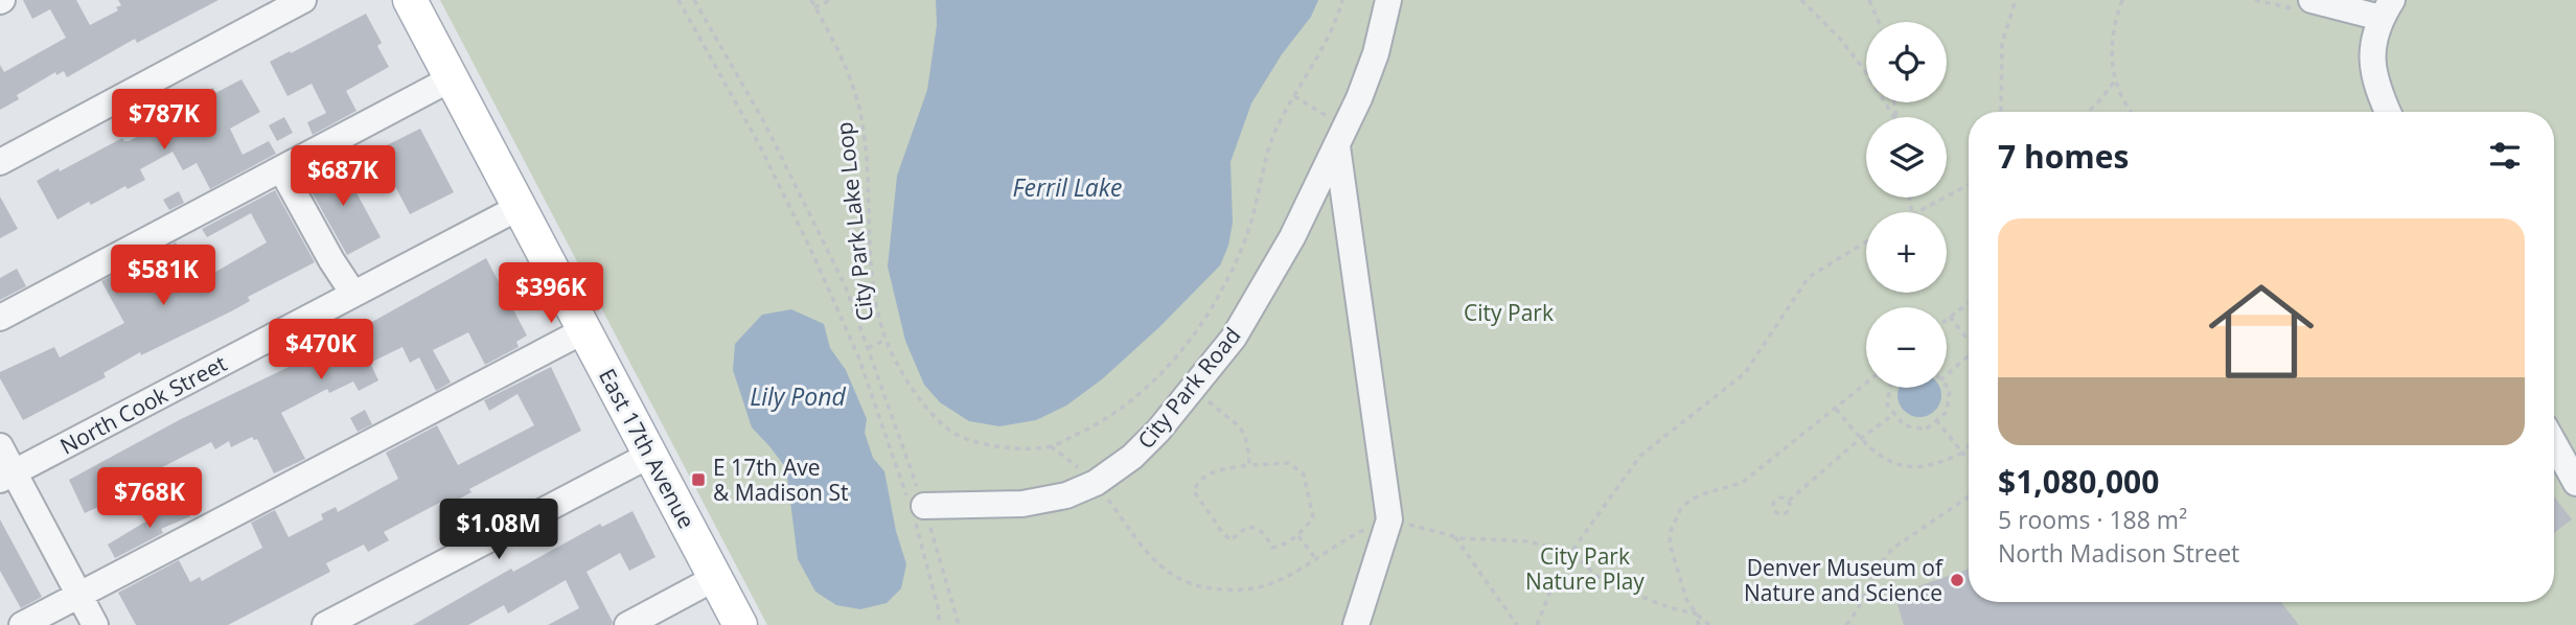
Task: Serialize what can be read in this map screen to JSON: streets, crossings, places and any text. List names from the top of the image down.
{
  "streets": {
    "main road": ["East 17th Avenue"],
    "street": ["City Park Road", "North Cook Street"],
    "path": ["City Park Lake Loop"]
  },
  "crossings": [
    ["North Cook Street", "East 17th Avenue"]
  ],
  "water": ["Ferril Lake", "Lily Pond"],
  "parks": ["City Park", "City Park Nature Play"],
  "places": {
    "transit": ["E 17th Ave & Madison St"],
    "other": ["Denver Museum of Nature and Science"]
  },
  "page": {
    "map_buttons": ["+", "−"],
    "price": [
      "$787K",
      "$687K",
      "$581K",
      "$396K",
      "$470K",
      "$768K",
      "$1.08M"
    ],
    "heading": "7 homes",
    "list": [
      {
        "name": "$1,080,000",
        "note": "5 rooms · 188 m² · North Madison Street"
      }
    ]
  }
}
